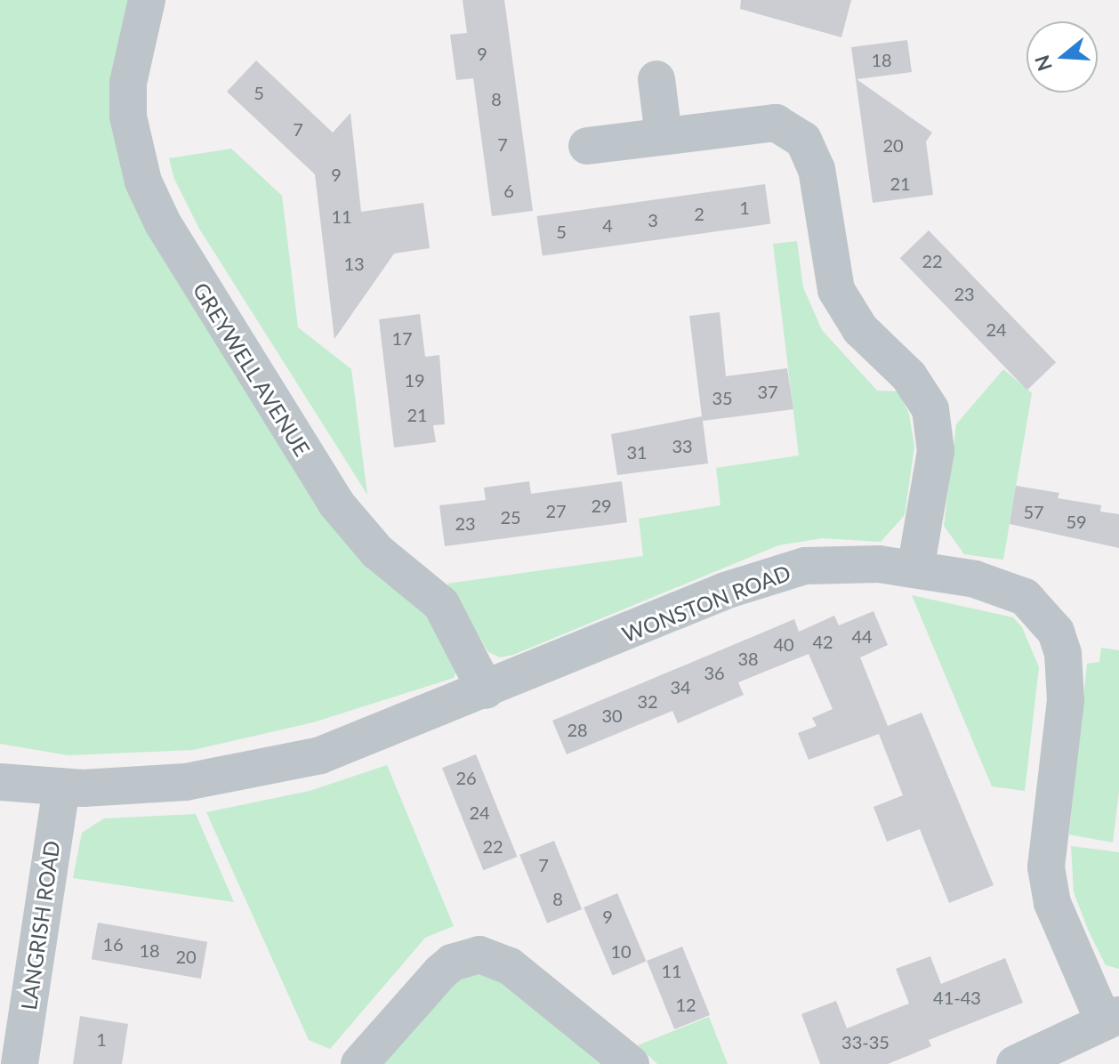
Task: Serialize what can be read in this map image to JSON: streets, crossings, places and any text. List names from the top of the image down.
{
  "streets": {
    "street": ["GREYWELL AVENUE", "WONSTON ROAD", "LANGRISH ROAD"]
  },
  "crossings": [
    ["GREYWELL AVENUE", "WONSTON ROAD"],
    ["WONSTON ROAD", "LANGRISH ROAD"]
  ],
  "house_numbers": [
    "9",
    "18",
    "5",
    "8",
    "7",
    "7",
    "20",
    "9",
    "21",
    "6",
    "1",
    "2",
    "11",
    "3",
    "4",
    "5",
    "22",
    "13",
    "23",
    "24",
    "17",
    "19",
    "37",
    "35",
    "21",
    "33",
    "31",
    "29",
    "27",
    "57",
    "25",
    "59",
    "23",
    "44",
    "42",
    "40",
    "38",
    "36",
    "34",
    "32",
    "30",
    "28",
    "26",
    "24",
    "22",
    "7",
    "8",
    "9",
    "16",
    "18",
    "10",
    "20",
    "11",
    "41-43",
    "12",
    "1",
    "33-35"
  ],
  "north": "left"
}
